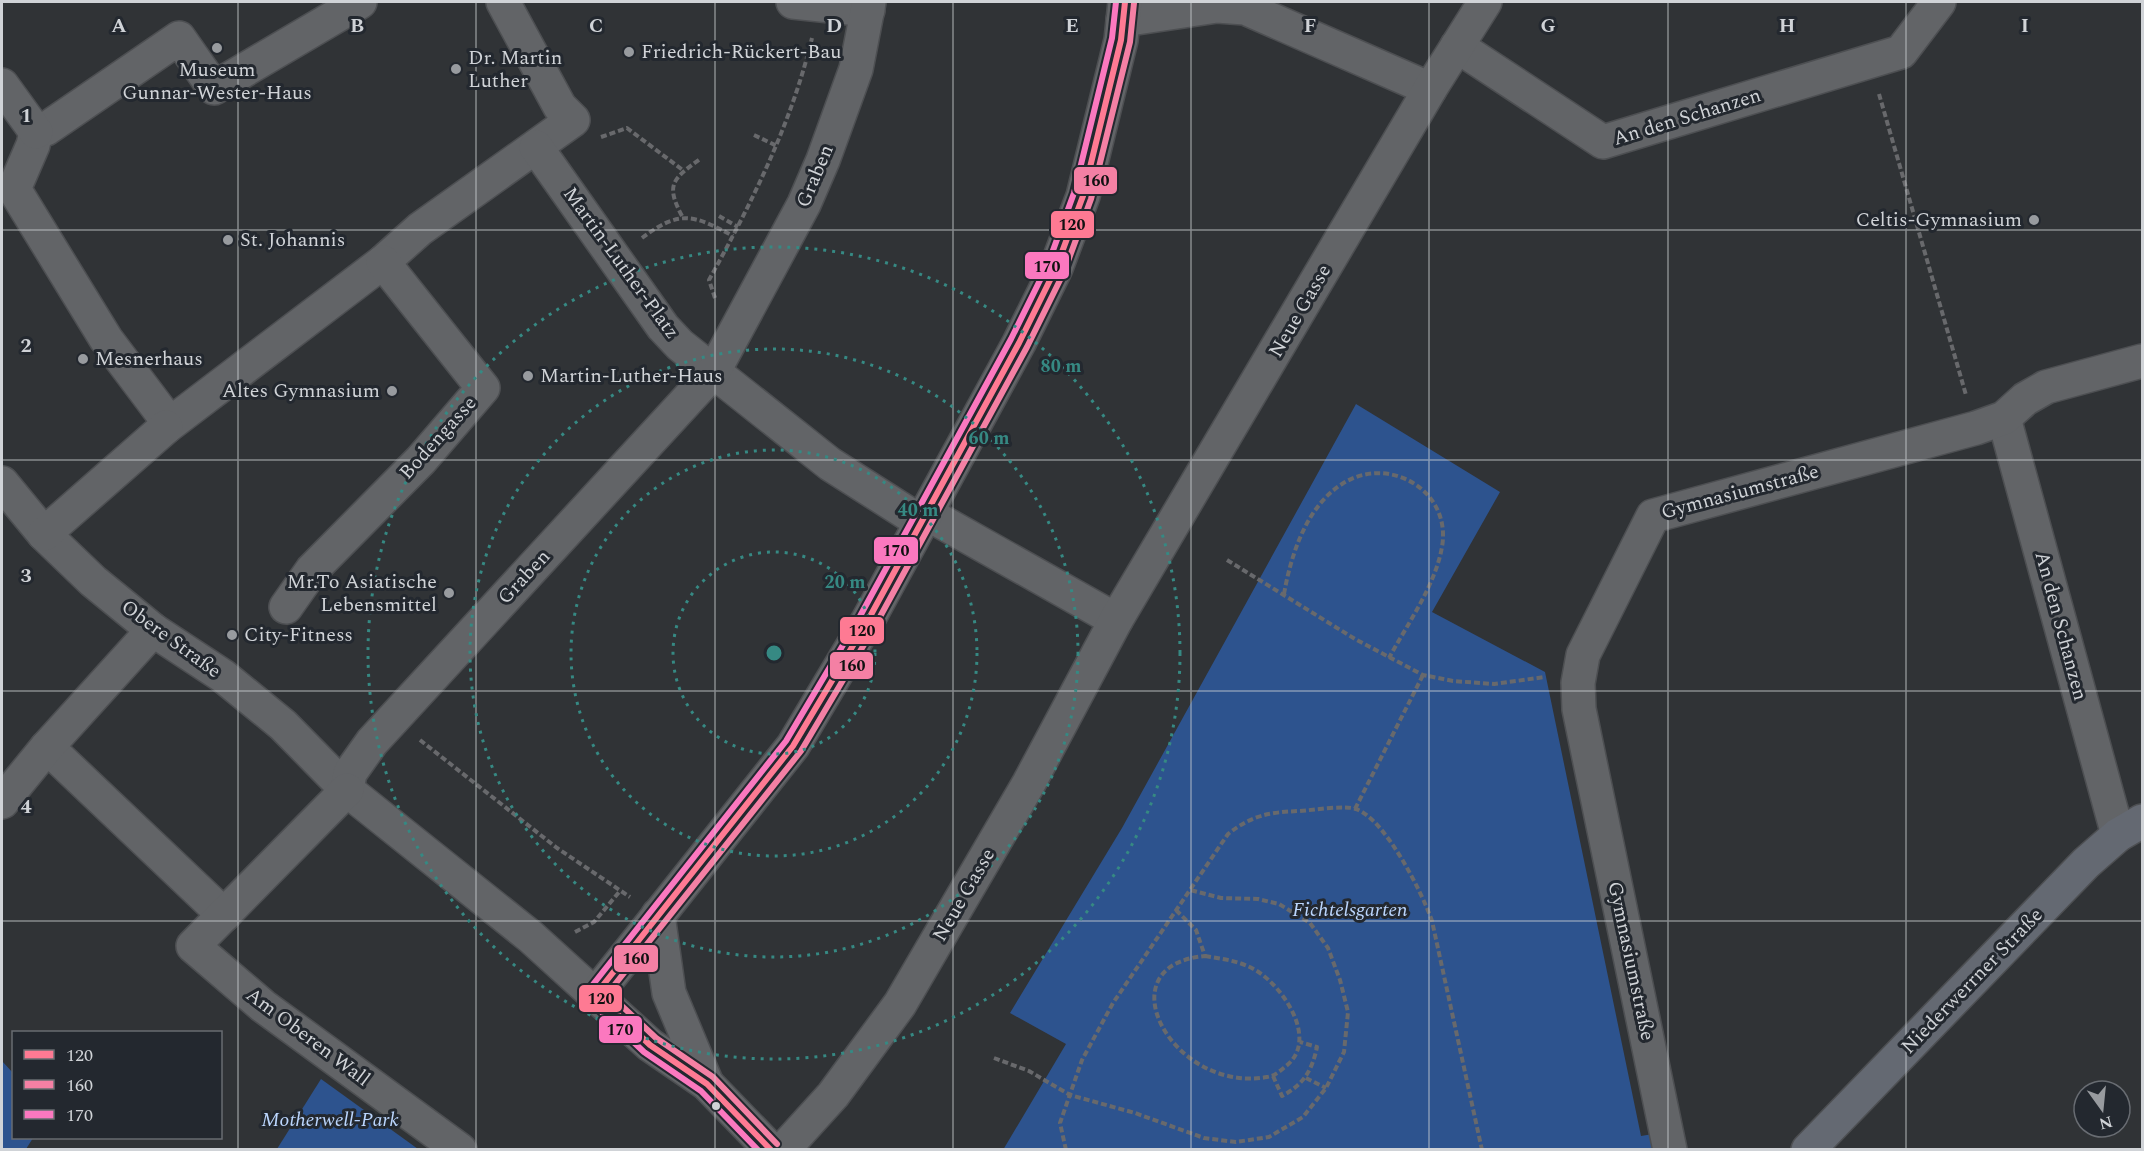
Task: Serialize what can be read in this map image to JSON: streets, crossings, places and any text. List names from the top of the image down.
{
  "streets": {
    "main road": ["Niederwerrner Straße"],
    "street": [
      "An den Schanzen",
      "Graben",
      "Martin-Luther-Platz",
      "Neue Gasse",
      "Bodengasse",
      "Gymnasiumstraße",
      "Obere Straße",
      "Am Oberen Wall"
    ]
  },
  "crossings": [
    ["An den Schanzen", "Neue Gasse"],
    ["An den Schanzen", "Gymnasiumstraße"],
    ["An den Schanzen", "Niederwerrner Straße"],
    ["Graben", "Martin-Luther-Platz"],
    ["Graben", "Obere Straße"],
    ["Graben", "Am Oberen Wall"],
    ["Obere Straße", "Am Oberen Wall"]
  ],
  "parks": ["Fichtelsgarten", "Motherwell-Park"],
  "places": [
    "Museum Gunnar-Wester-Haus",
    "Friedrich-Rückert-Bau",
    "Dr. Martin Luther",
    "Celtis-Gymnasium",
    "St. Johannis",
    "Mesnerhaus",
    "Martin-Luther-Haus",
    "Altes Gymnasium",
    "Mr.To Asiatische Lebensmittel",
    "City-Fitness"
  ],
  "lines": ["transit line 120", "transit line 170", "transit line 160"],
  "legend": ["120", "160", "170"],
  "north": "bottom",
  "grid": {
    "columns": [
      "A",
      "B",
      "C",
      "D",
      "E",
      "F",
      "G",
      "H",
      "I"
    ],
    "rows": [
      "1",
      "2",
      "3",
      "4"
    ]
  },
  "rings": [
    "80 m",
    "60 m",
    "40 m",
    "20 m"
  ]
}
